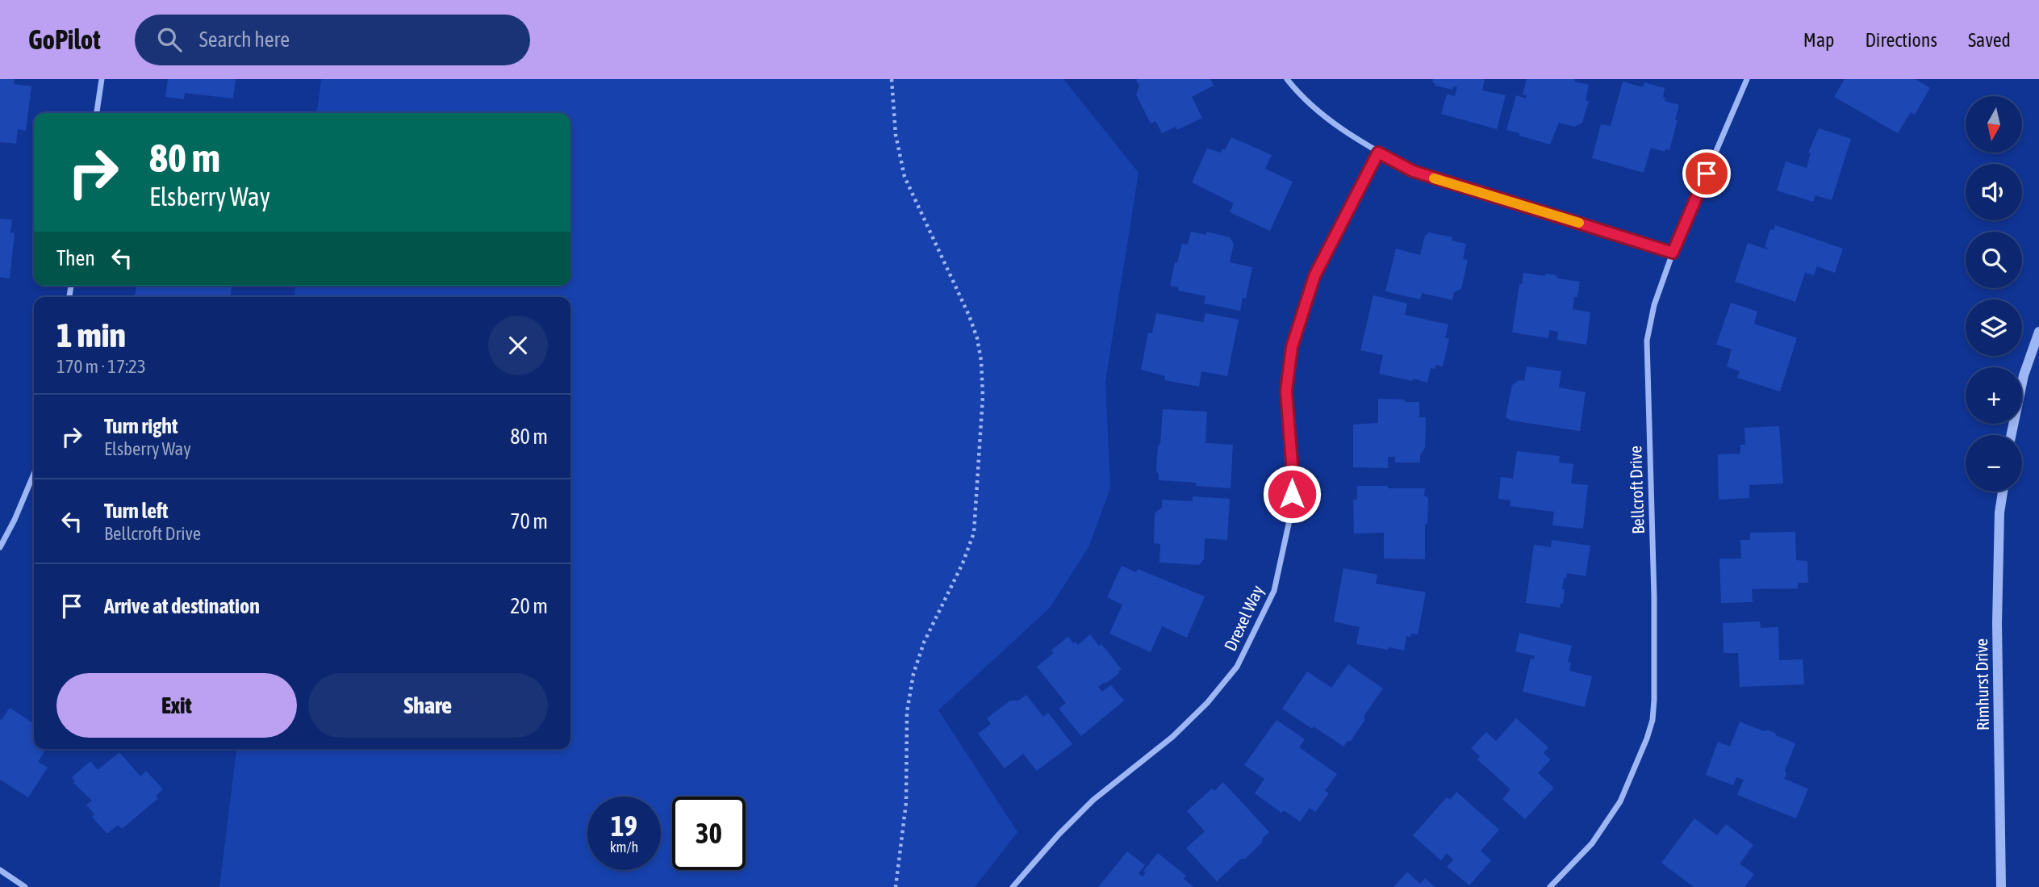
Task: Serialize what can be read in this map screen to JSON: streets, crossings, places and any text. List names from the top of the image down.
{
  "streets": {
    "street": ["Bellcroft Drive", "Drexel Way", "Rimhurst Drive"]
  },
  "north": "bottom",
  "page": {
    "header": "GoPilot",
    "search": "Search here",
    "nav": ["Map", "Directions", "Saved"],
    "map_buttons": ["+", "−"],
    "turn": ["80 m", "Elsberry Way"],
    "then": "Then",
    "heading": ["1 min", "170 m · 17:23"],
    "list": [
      {
        "name": "Turn right",
        "note": "Elsberry Way",
        "value": "80 m"
      },
      {
        "name": "Turn left",
        "note": "Bellcroft Drive",
        "value": "70 m"
      },
      {
        "name": "Arrive at destination",
        "value": "20 m"
      }
    ],
    "buttons": ["Exit", "Share"],
    "speed": "19 km/h",
    "limit": "30"
  }
}
